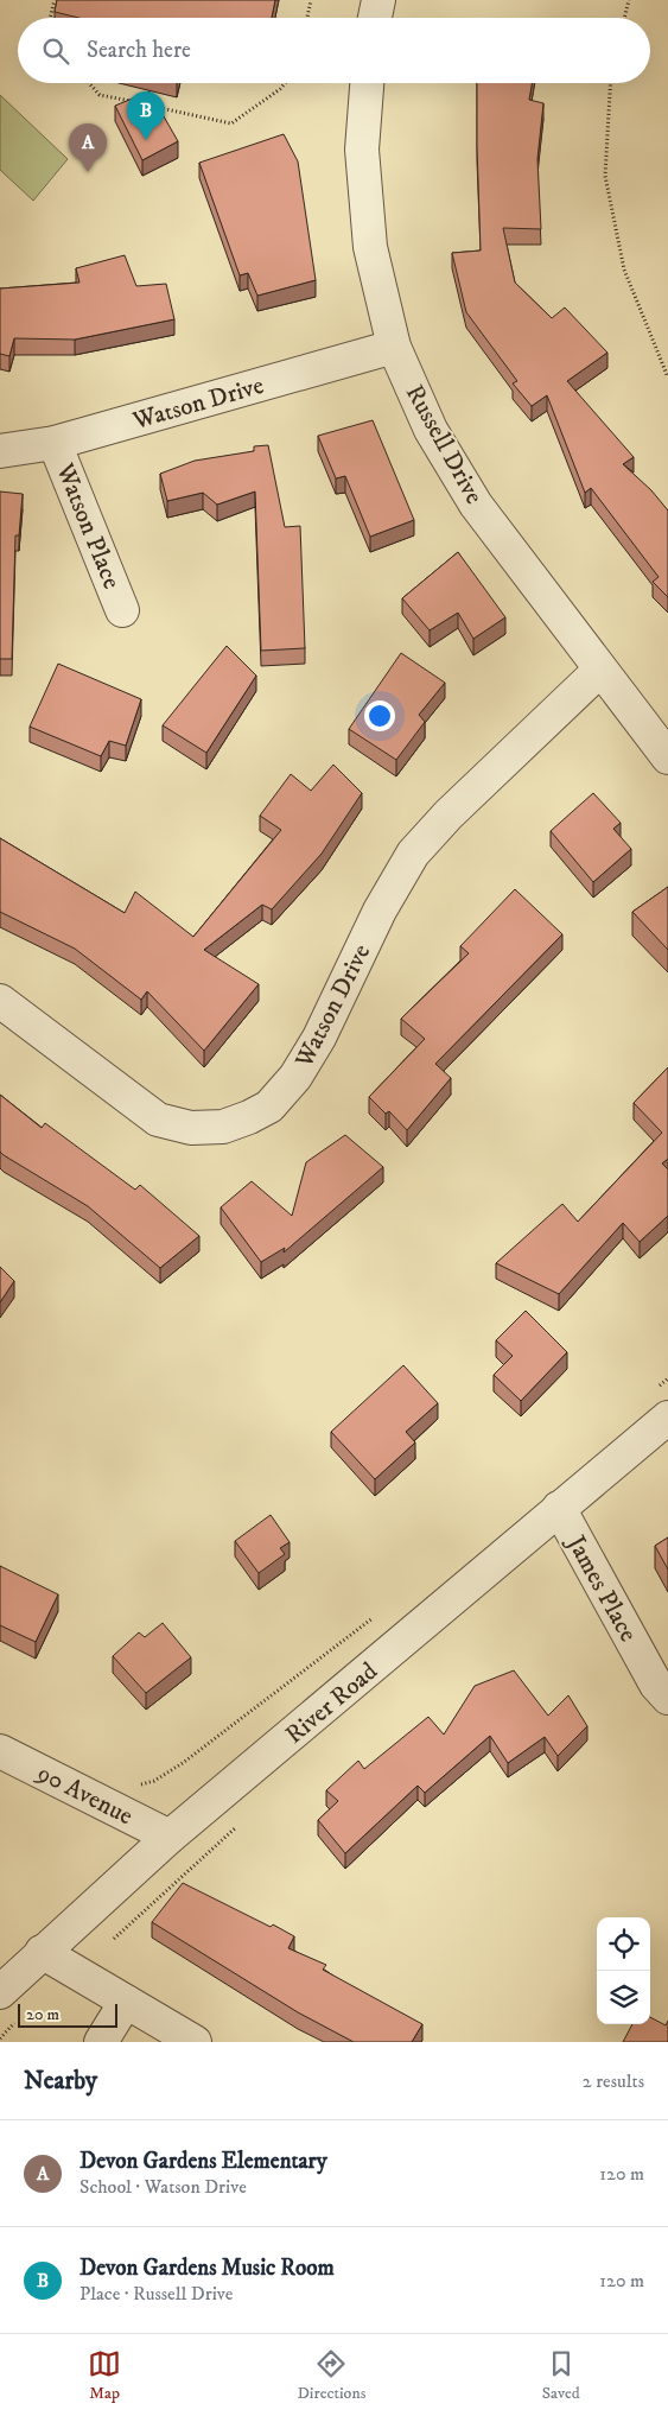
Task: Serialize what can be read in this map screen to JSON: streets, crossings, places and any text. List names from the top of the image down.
{
  "streets": {
    "street": [
      "Watson Drive",
      "Russell Drive",
      "Watson Place",
      "James Place",
      "River Road",
      "90 Avenue"
    ]
  },
  "crossings": [
    ["Watson Drive", "Russell Drive"],
    ["Watson Drive", "Watson Place"],
    ["James Place", "River Road"],
    ["River Road", "90 Avenue"]
  ],
  "scale_bar": "20 m",
  "page": {
    "search": "Search here",
    "pins": ["B", "A"],
    "scale": "20 m",
    "heading": ["Nearby", "2 results"],
    "list": [
      {
        "mark": "A",
        "name": "Devon Gardens Elementary",
        "note": "School · Watson Drive",
        "value": "120 m"
      },
      {
        "mark": "B",
        "name": "Devon Gardens Music Room",
        "note": "Place · Russell Drive",
        "value": "120 m"
      }
    ],
    "nav": ["Map", "Directions", "Saved"]
  }
}
